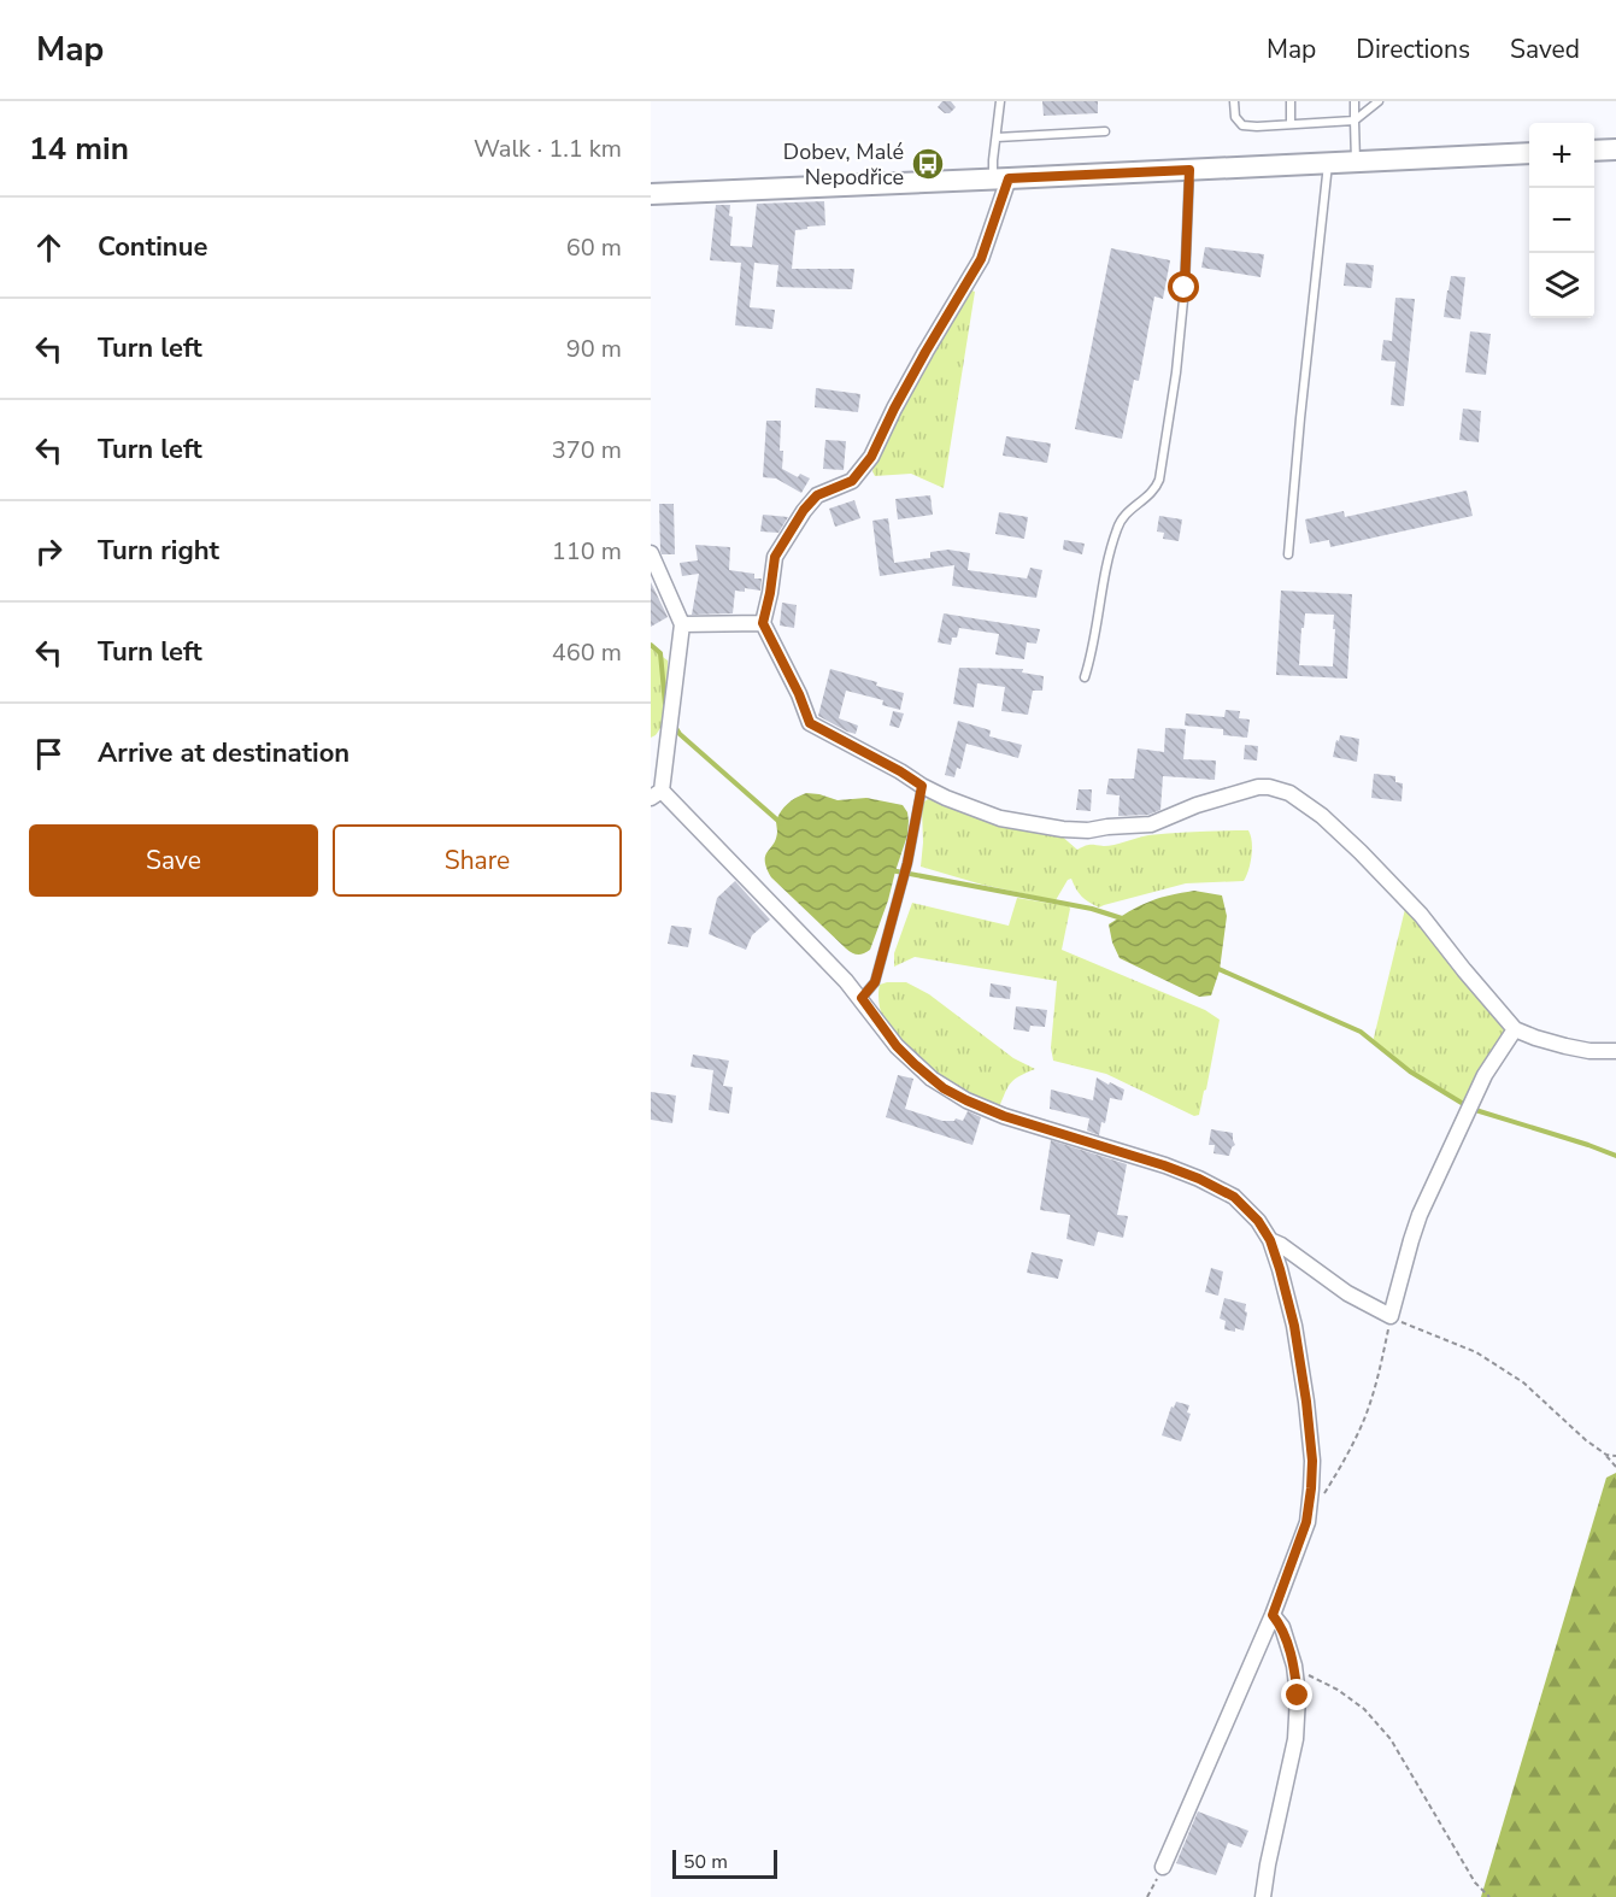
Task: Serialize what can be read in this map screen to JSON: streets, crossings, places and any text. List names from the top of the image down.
{
  "places": {
    "bus stop": ["Dobev, Malé Nepodřice"]
  },
  "scale_bar": "50 m",
  "page": {
    "header": "Map",
    "nav": ["Map", "Directions", "Saved"],
    "heading": ["14 min", "Walk · 1.1 km"],
    "map_buttons": ["+", "−"],
    "list": [
      ["Continue", "60 m"],
      ["Turn left", "90 m"],
      ["Turn left", "370 m"],
      ["Turn right", "110 m"],
      ["Turn left", "460 m"],
      "Arrive at destination"
    ],
    "buttons": ["Save", "Share"],
    "scale": "50 m"
  }
}
